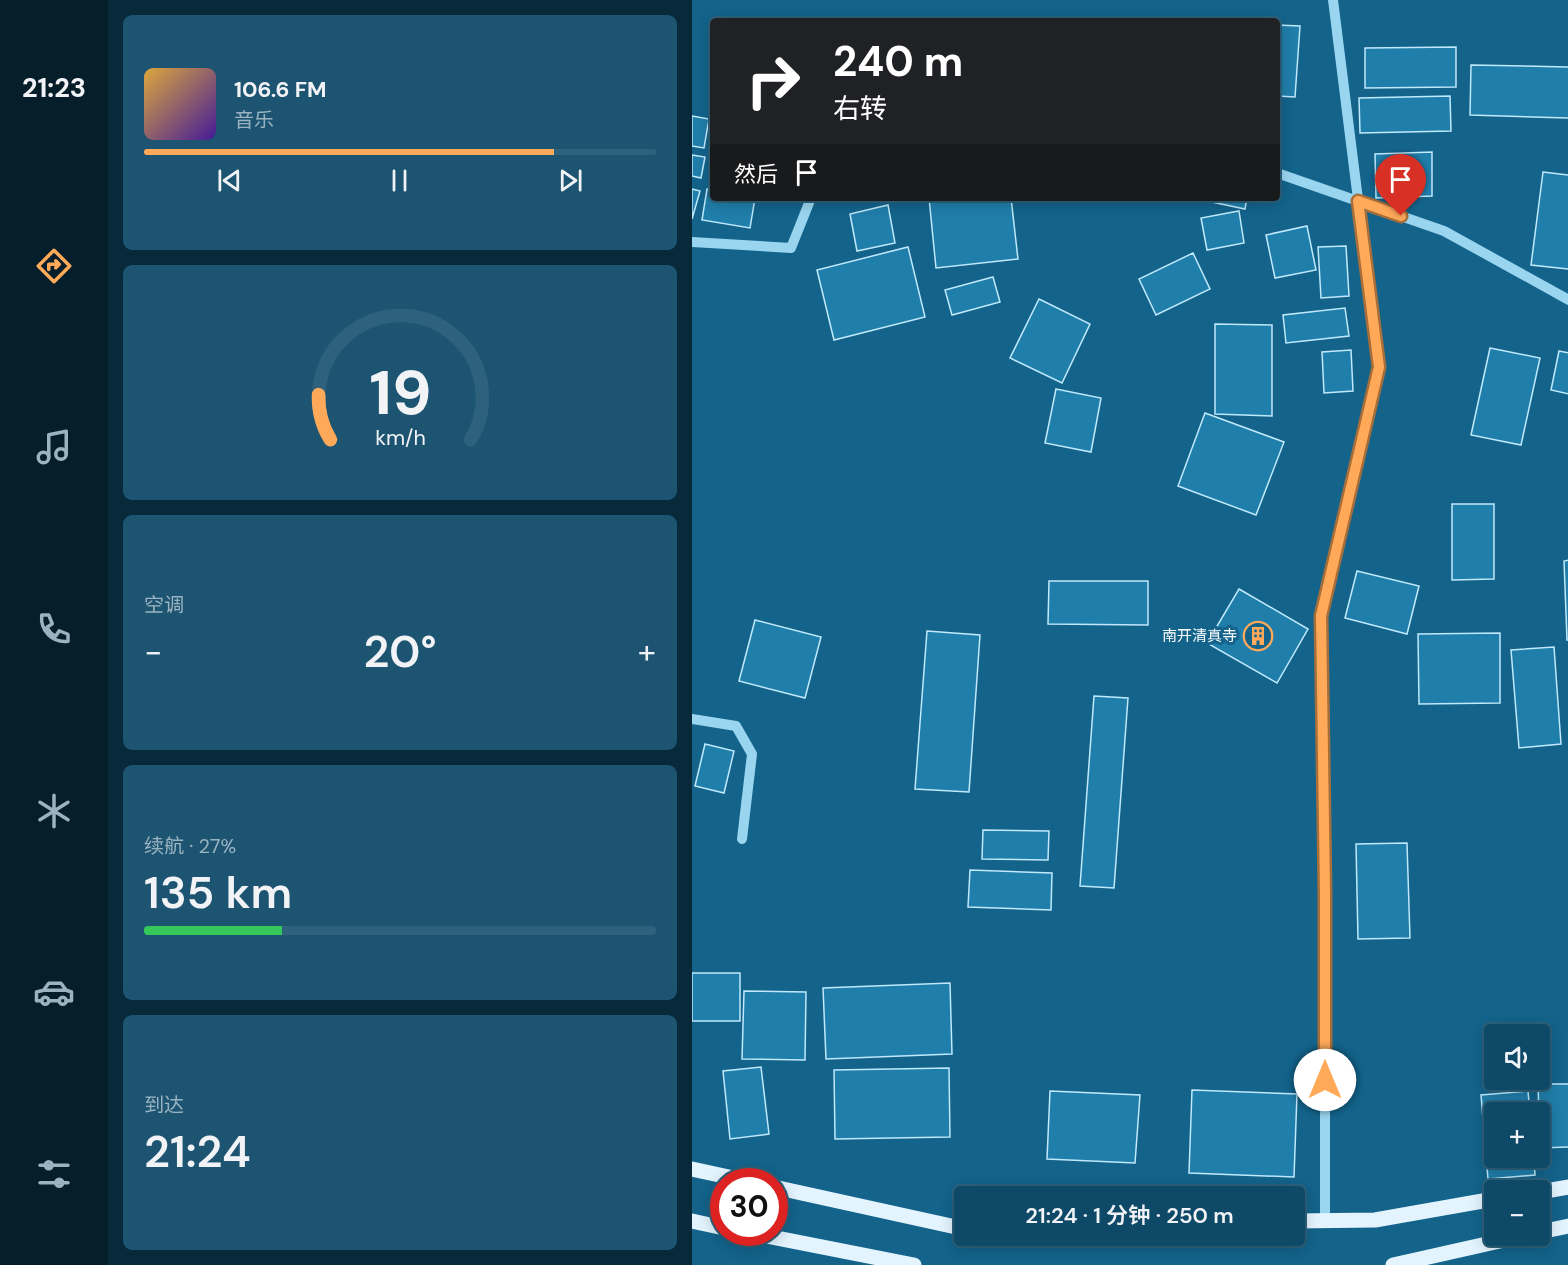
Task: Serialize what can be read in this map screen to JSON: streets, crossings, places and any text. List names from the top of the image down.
{
  "places": {
    "building": ["南开清真寺"]
  },
  "page": {
    "tabs": "21:23",
    "turn": ["240 m", "右转"],
    "song": ["106.6 FM", "音乐"],
    "then": "然后",
    "tile": [
      "空调",
      ["续航 · 27%", "135 km"],
      ["到达", "21:24"]
    ],
    "heat": ["−", "20°", "+"],
    "map_buttons": ["+", "−"],
    "limit": "30",
    "trip": "21:24 · 1 分钟 · 250 m",
    "gauge": ["19", "km/h"]
  }
}
